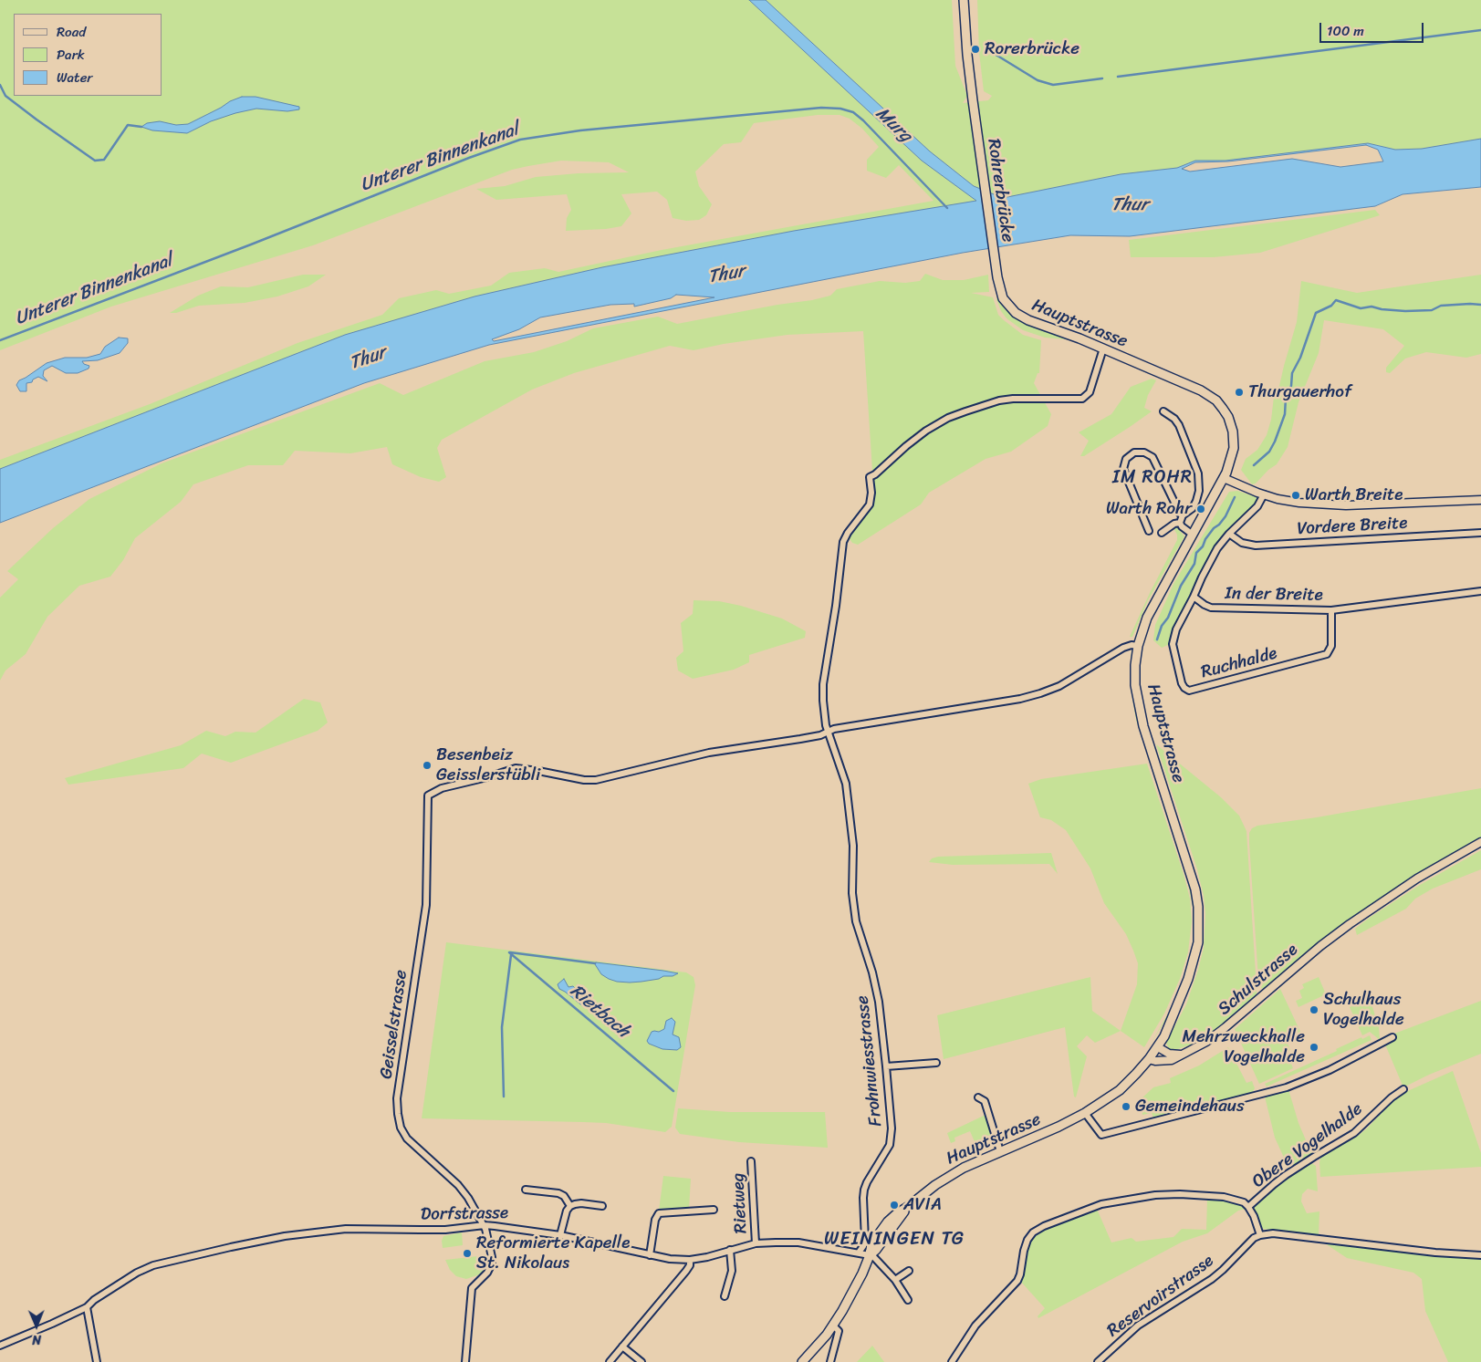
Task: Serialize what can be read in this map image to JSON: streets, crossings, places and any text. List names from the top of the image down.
{
  "streets": {
    "main road": ["Rohrerbrücke", "Hauptstrasse"],
    "street": [
      "Vordere Breite",
      "In der Breite",
      "Ruchhalde",
      "Schulstrasse",
      "Geisselstrasse",
      "Frohnwiesstrasse",
      "Obere Vogelhalde",
      "Rietweg",
      "Dorfstrasse",
      "Reservoirstrasse"
    ]
  },
  "crossings": [
    ["Rohrerbrücke", "Hauptstrasse"],
    ["Hauptstrasse", "Schulstrasse"],
    ["Hauptstrasse", "Frohnwiesstrasse"],
    ["Hauptstrasse", "Dorfstrasse"],
    ["Vordere Breite", "In der Breite"],
    ["In der Breite", "Ruchhalde"],
    ["Geisselstrasse", "Frohnwiesstrasse"],
    ["Geisselstrasse", "Dorfstrasse"],
    ["Rietweg", "Dorfstrasse"]
  ],
  "districts": ["IM ROHR", "WEININGEN TG"],
  "water": [
    "Murg",
    "Unterer Binnenkanal",
    "Thur",
    "Rietbach"
  ],
  "places": [
    "Rorerbrücke",
    "Thurgauerhof",
    "Warth Breite",
    "Warth Rohr",
    "Besenbeiz Geisslerstübli",
    "Schulhaus Vogelhalde",
    "Mehrzweckhalle Vogelhalde",
    "Gemeindehaus",
    "AVIA",
    "Reformierte Kapelle St. Nikolaus"
  ],
  "legend": ["Road", "Park", "Water"],
  "scale_bar": "100 m",
  "north": "bottom"
}
